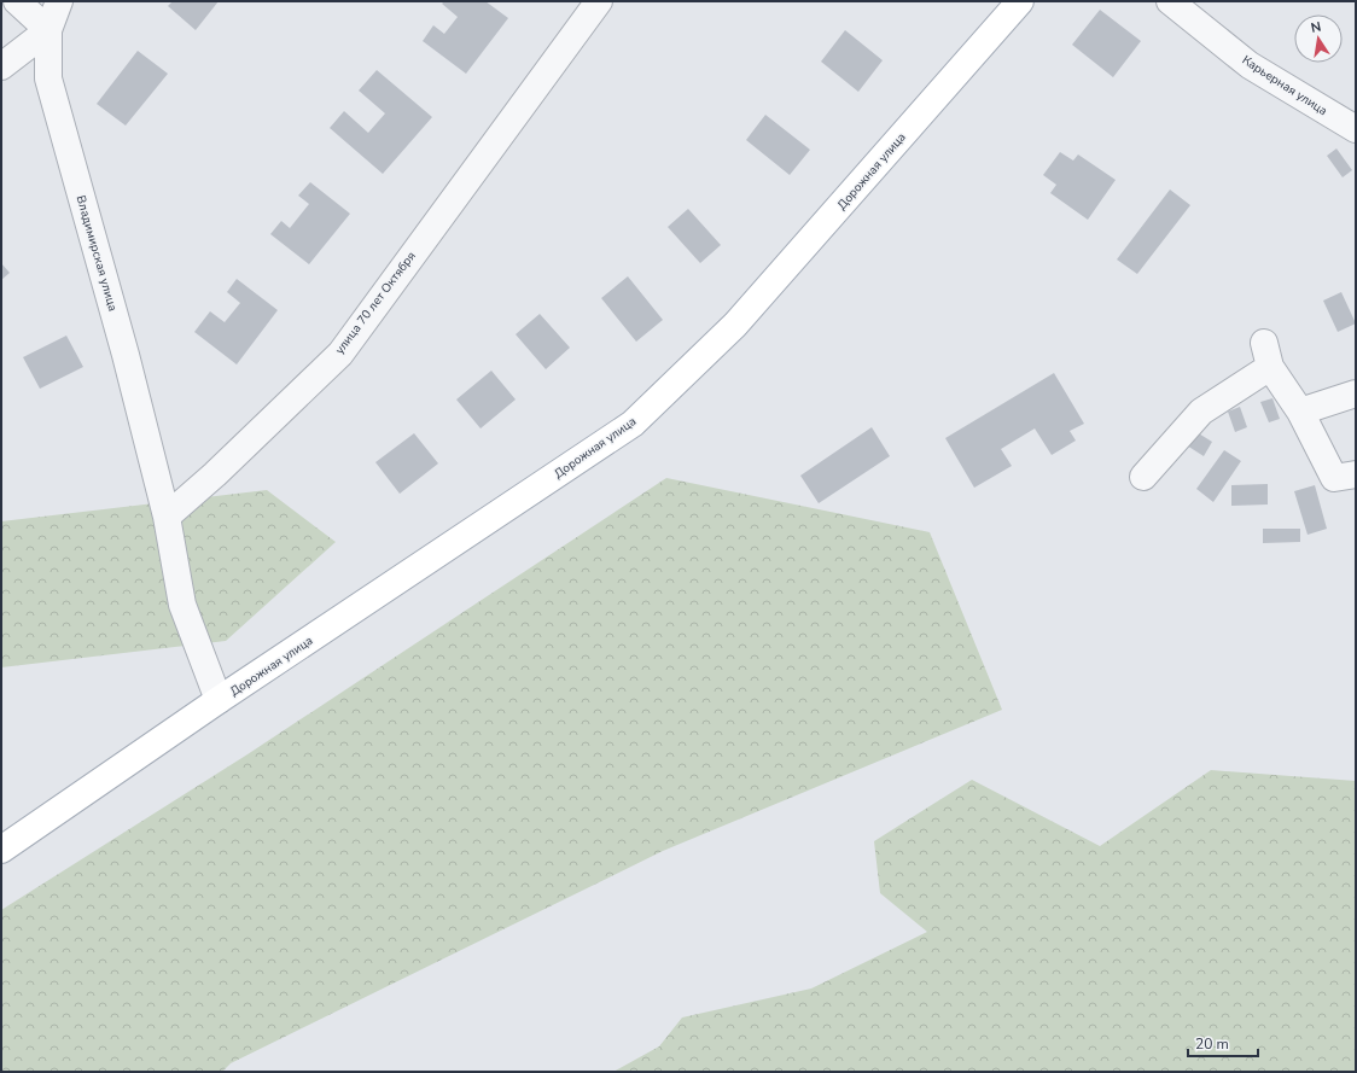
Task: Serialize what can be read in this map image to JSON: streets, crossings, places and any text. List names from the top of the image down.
{
  "streets": {
    "main road": ["Дорожная улица"],
    "street": ["Карьерная улица", "Владимирская улица", "улица 70 лет Октября"]
  },
  "crossings": [
    ["Владимирская улица", "улица 70 лет Октября"]
  ],
  "scale_bar": "20 m",
  "north": "top"
}
